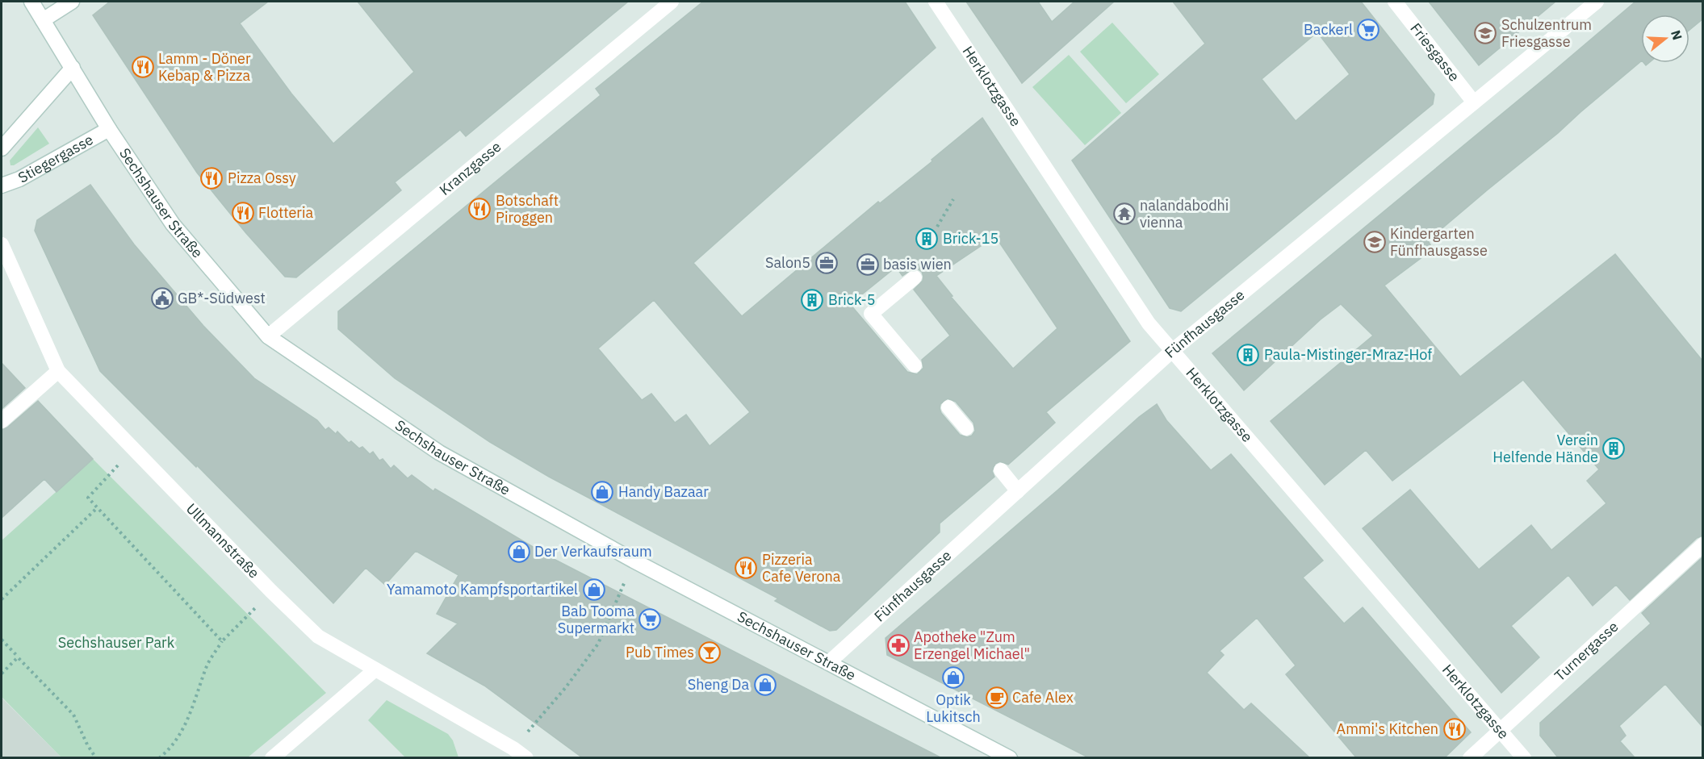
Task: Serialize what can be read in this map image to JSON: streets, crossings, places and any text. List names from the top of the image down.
{
  "streets": {
    "street": [
      "Friesgasse",
      "Herklotzgasse",
      "Stiegergasse",
      "Kranzgasse",
      "Sechshauser Straße",
      "Fünfhausgasse",
      "Ullmannstraße",
      "Turnergasse"
    ]
  },
  "crossings": [
    ["Friesgasse", "Fünfhausgasse"],
    ["Herklotzgasse", "Fünfhausgasse"],
    ["Herklotzgasse", "Turnergasse"],
    ["Stiegergasse", "Sechshauser Straße"],
    ["Kranzgasse", "Sechshauser Straße"],
    ["Sechshauser Straße", "Fünfhausgasse"]
  ],
  "parks": ["Sechshauser Park"],
  "places": {
    "supermarket": ["Backerl", "Bab Tooma Supermarkt"],
    "school or university": ["Schulzentrum Friesgasse", "Kindergarten Fünfhausgasse"],
    "restaurant": [
      "Lamm - Döner Kebap & Pizza",
      "Pizza Ossy",
      "Botschaft Piroggen",
      "Flotteria",
      "Pizzeria Cafe Verona",
      "Ammi's Kitchen"
    ],
    "temple": ["nalandabodhi vienna"],
    "building": [
      "Brick-15",
      "Brick-5",
      "Paula-Mistinger-Mraz-Hof",
      "Verein Helfende Hände"
    ],
    "office": ["Salon5", "basis wien"],
    "public building": ["GB*-Südwest"],
    "shop": [
      "Handy Bazaar",
      "Der Verkaufsraum",
      "Yamamoto Kampfsportartikel",
      "Optik Lukitsch",
      "Sheng Da"
    ],
    "pharmacy": ["Apotheke \"Zum Erzengel Michael\""],
    "bar": ["Pub Times"],
    "cafe": ["Cafe Alex"]
  },
  "north": "right"
}
